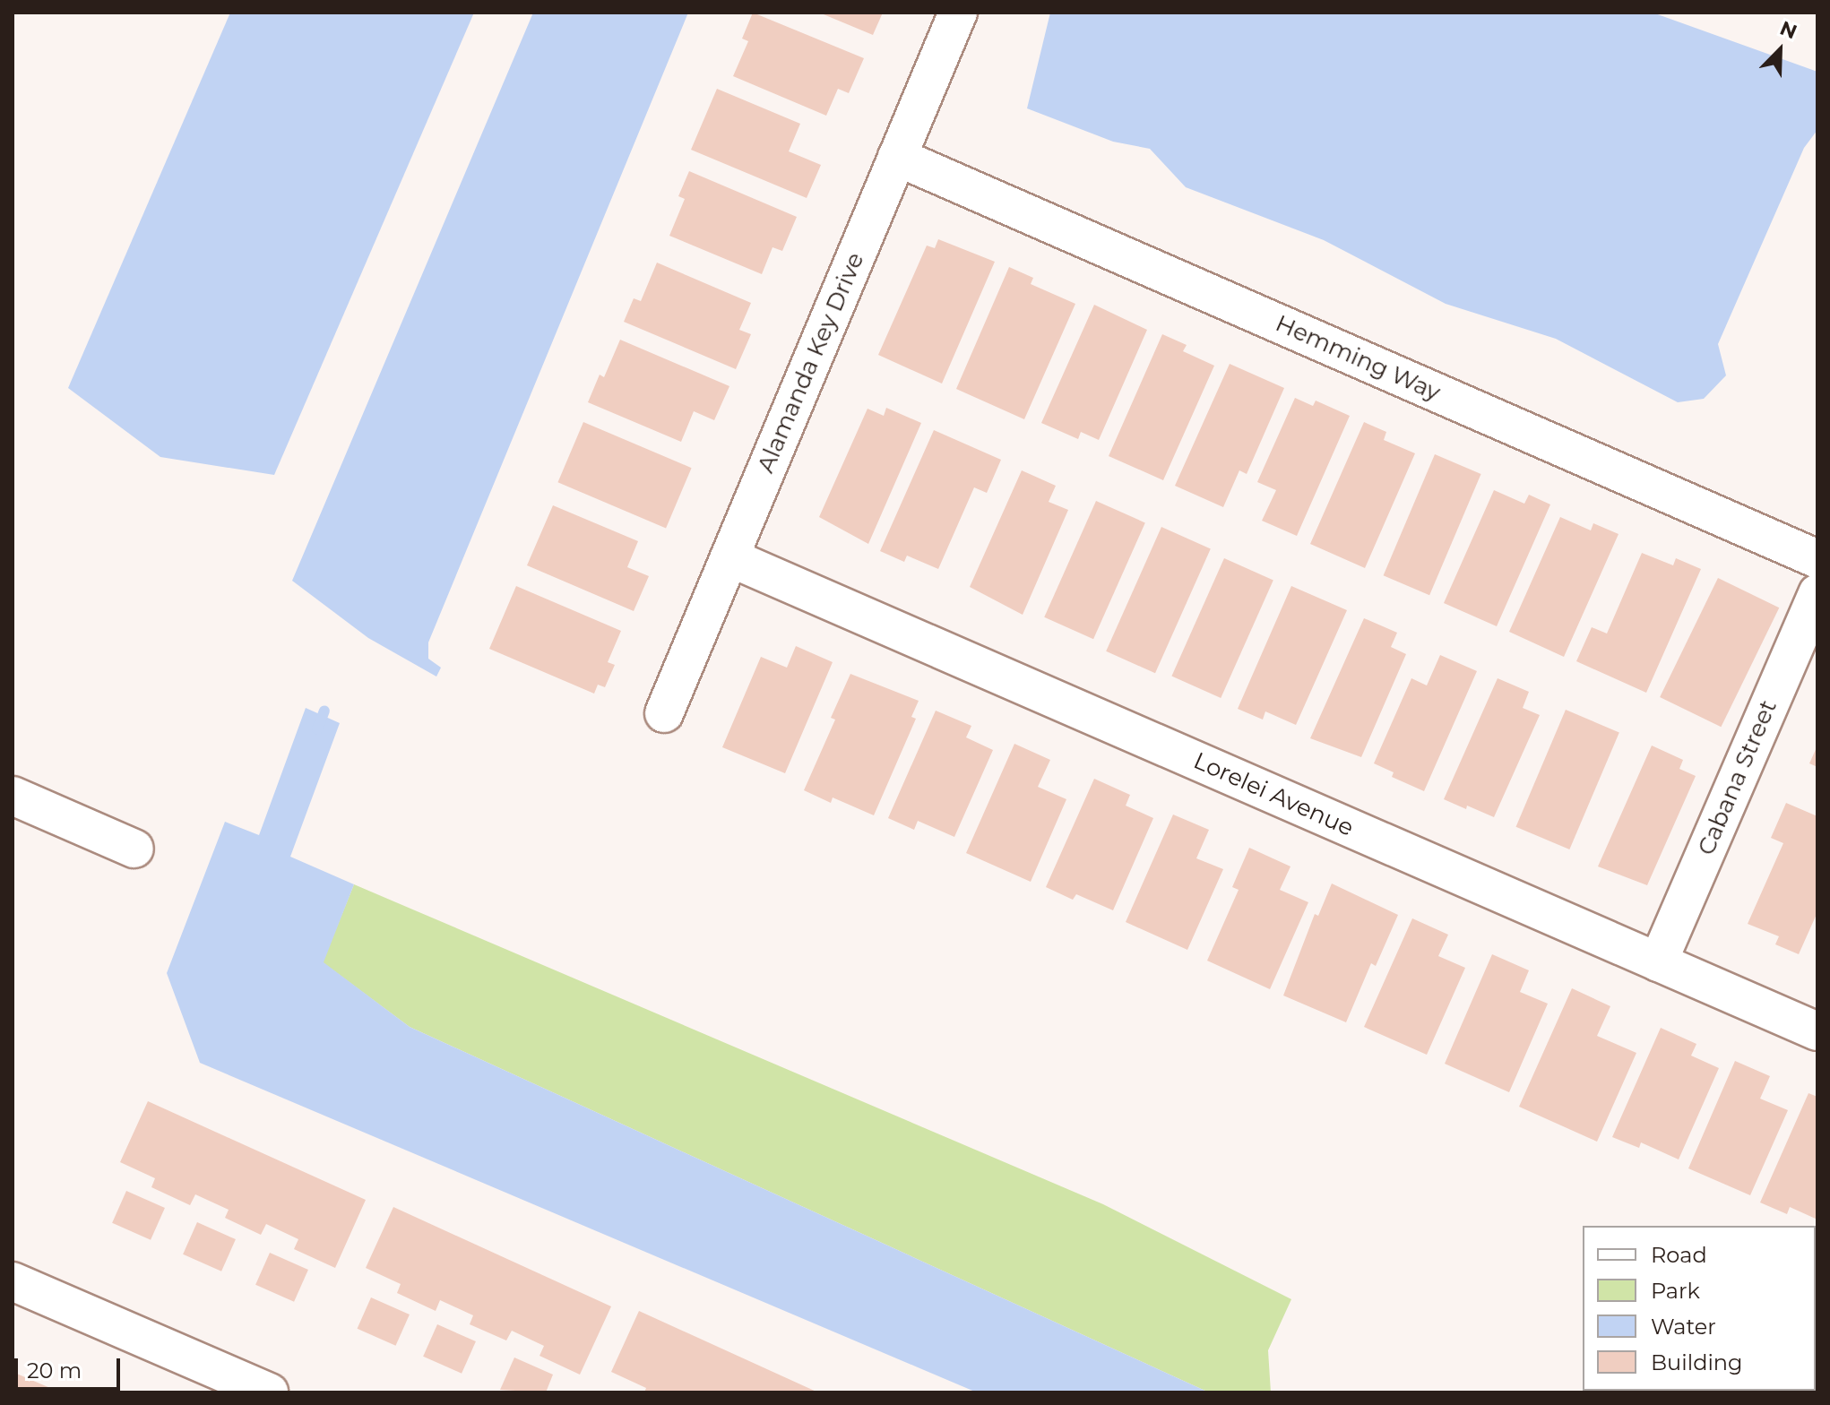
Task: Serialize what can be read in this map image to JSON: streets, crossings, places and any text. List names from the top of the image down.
{
  "streets": {
    "street": [
      "Hemming Way",
      "Alamanda Key Drive",
      "Cabana Street",
      "Lorelei Avenue"
    ]
  },
  "crossings": [
    ["Hemming Way", "Alamanda Key Drive"],
    ["Alamanda Key Drive", "Lorelei Avenue"],
    ["Cabana Street", "Lorelei Avenue"]
  ],
  "legend": [
    "Road",
    "Park",
    "Water",
    "Building"
  ],
  "scale_bar": "20 m",
  "north": "top right"
}
